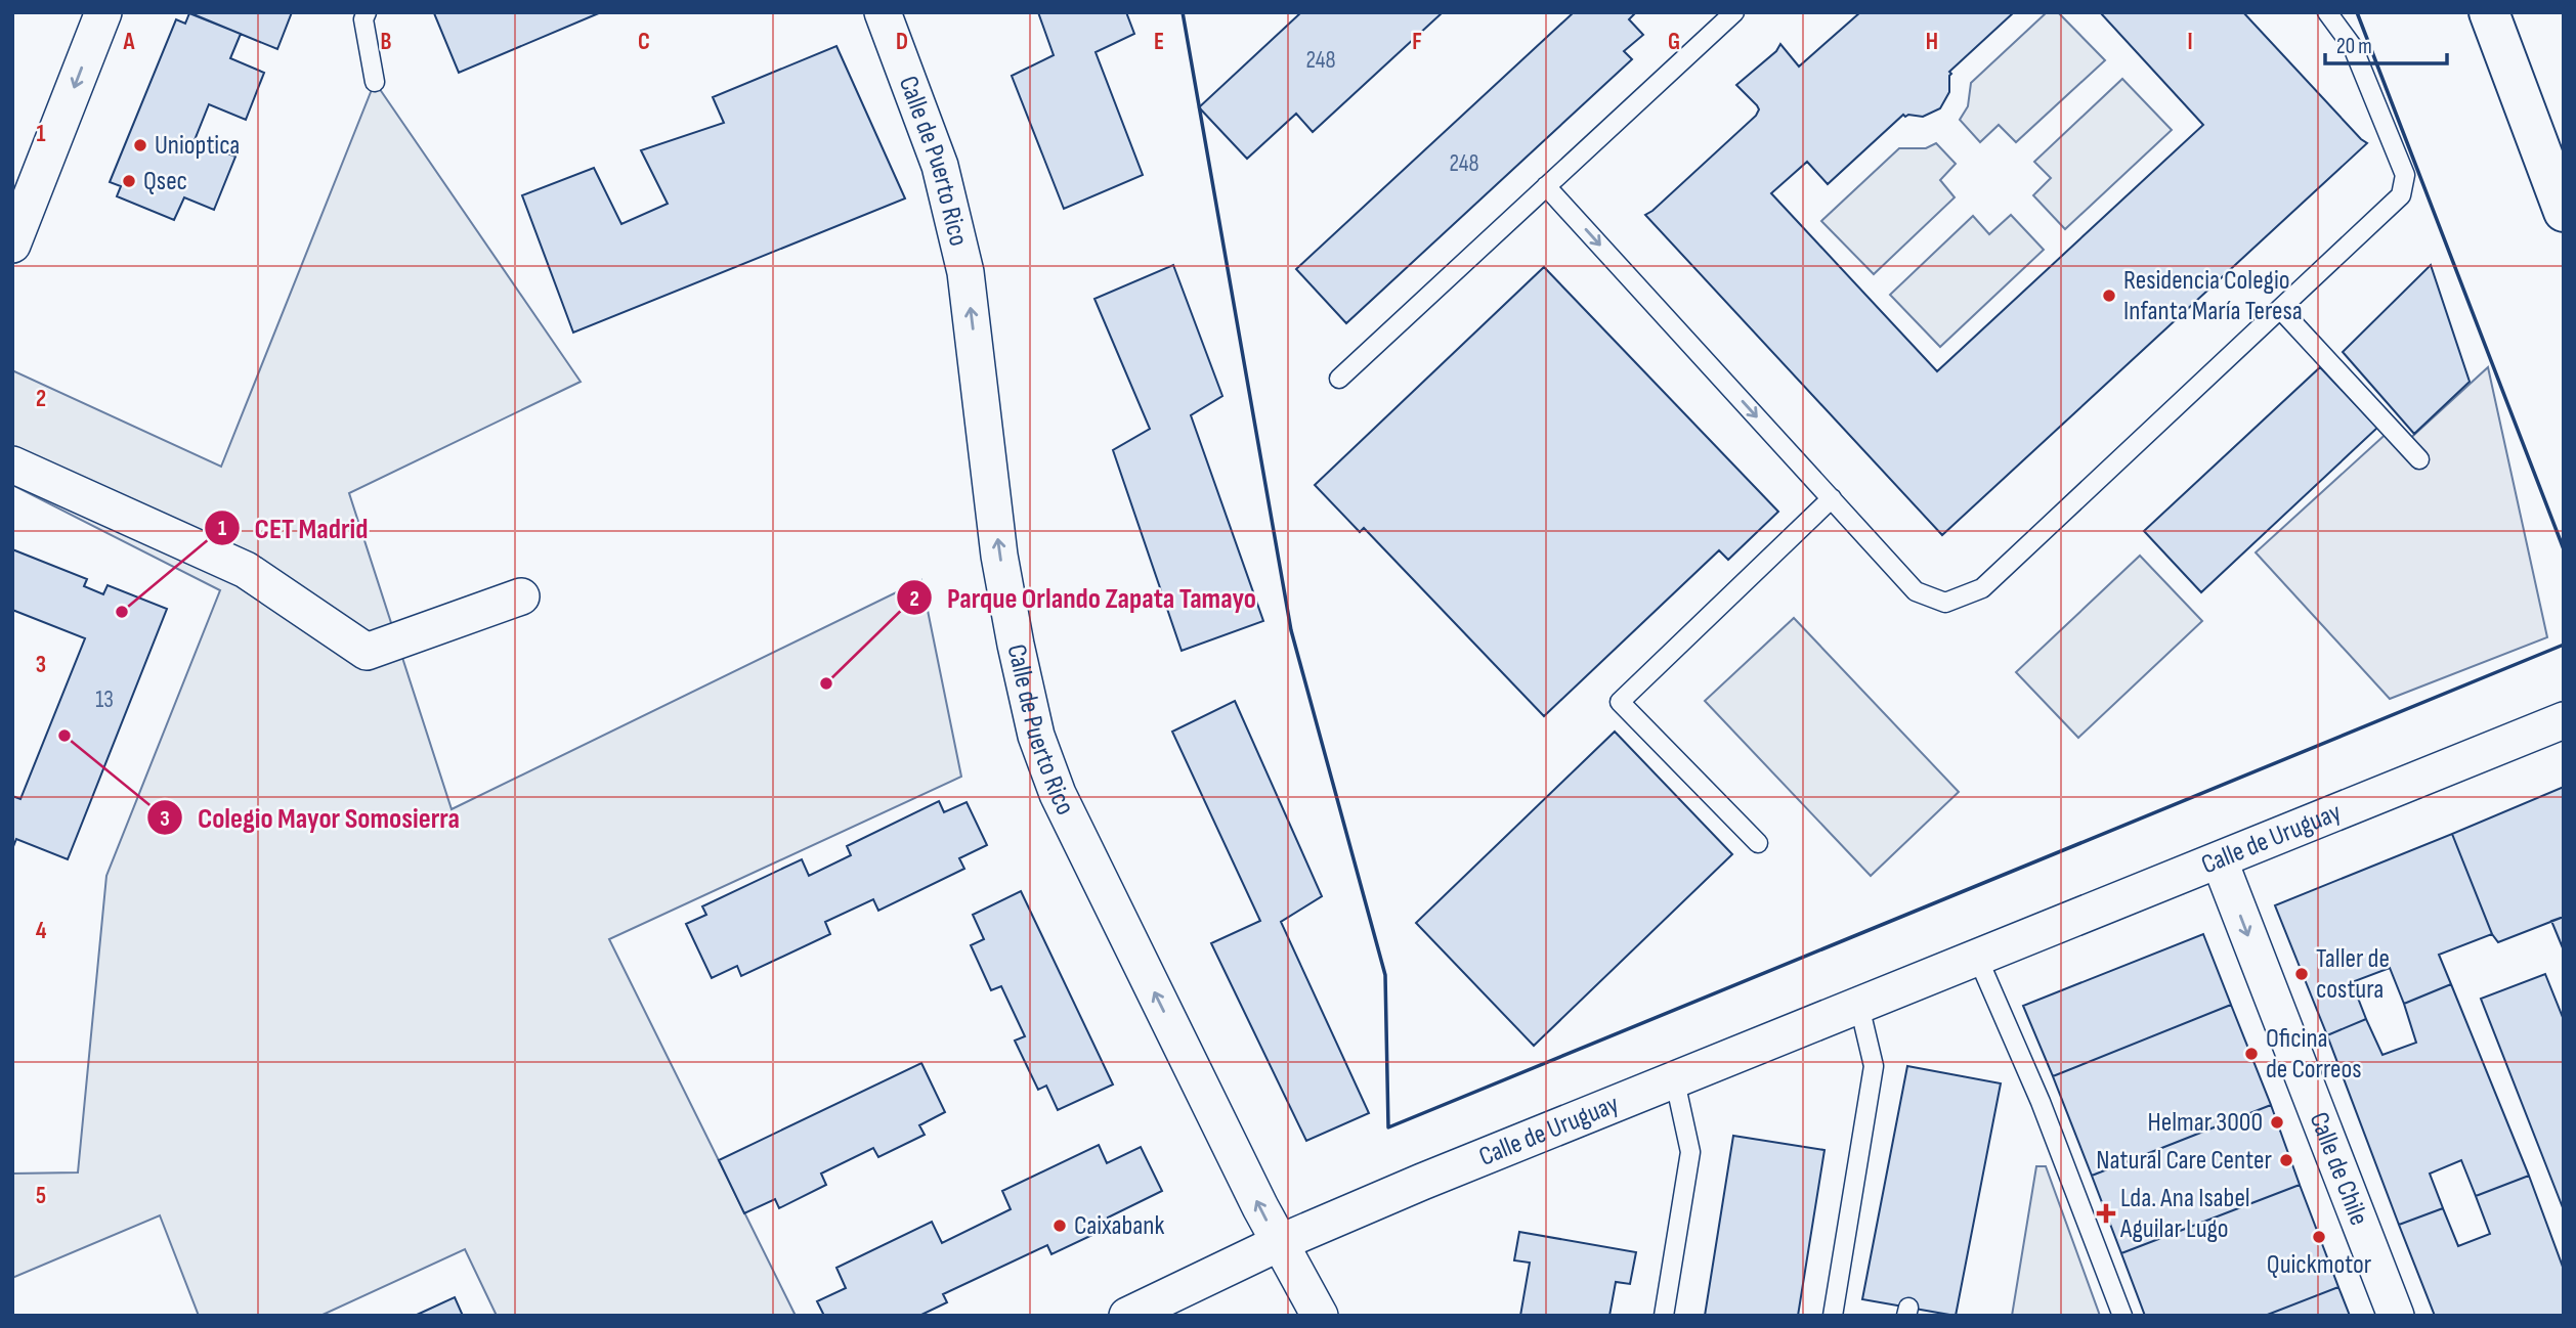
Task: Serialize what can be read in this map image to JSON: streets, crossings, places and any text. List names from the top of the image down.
{
  "streets": {
    "street": ["Calle de Puerto Rico", "Calle de Uruguay", "Calle de Chile"]
  },
  "crossings": [
    ["Calle de Puerto Rico", "Calle de Uruguay"],
    ["Calle de Uruguay", "Calle de Chile"]
  ],
  "one_way": ["Calle de Puerto Rico", "Calle de Chile"],
  "places": {
    "other": [
      "Unioptica",
      "Qsec",
      "Residencia Colegio Infanta María Teresa",
      "CET Madrid",
      "Parque Orlando Zapata Tamayo",
      "Colegio Mayor Somosierra",
      "Taller de costura",
      "Oficina de Correos",
      "Helmar 3000",
      "Natural Care Center",
      "Caixabank",
      "Quickmotor"
    ],
    "health": ["Lda. Ana Isabel Aguilar Lugo"]
  },
  "house_numbers": ["248", "248", "13"],
  "scale_bar": "20 m",
  "grid": {
    "columns": [
      "A",
      "B",
      "C",
      "D",
      "E",
      "F",
      "G",
      "H",
      "I"
    ],
    "rows": [
      "1",
      "2",
      "3",
      "4",
      "5"
    ]
  }
}
